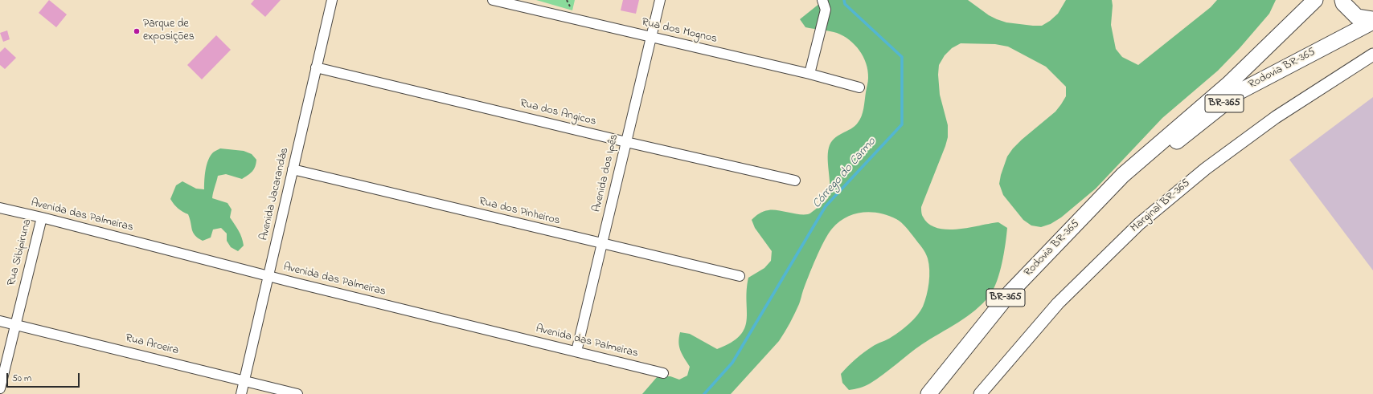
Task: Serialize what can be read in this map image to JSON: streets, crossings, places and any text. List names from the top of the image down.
{
  "streets": {
    "main road": ["Rodovia BR-365", "BR-365"],
    "street": [
      "Rua dos Mognos",
      "Rua dos Angicos",
      "Avenida dos Ipês",
      "Avenida Jacarandás",
      "Marginal BR-365",
      "Rua dos Pinheiros",
      "Avenida das Palmeiras",
      "Rua Sibipiruna",
      "Rua Aroeira"
    ]
  },
  "crossings": [
    ["Rua dos Mognos", "Avenida dos Ipês"],
    ["Rua dos Angicos", "Avenida dos Ipês"],
    ["Rua dos Angicos", "Avenida Jacarandás"],
    ["Avenida dos Ipês", "Rua dos Pinheiros"],
    ["Avenida dos Ipês", "Avenida das Palmeiras"],
    ["Avenida Jacarandás", "Rua dos Pinheiros"],
    ["Avenida Jacarandás", "Avenida das Palmeiras"],
    ["Avenida Jacarandás", "Rua Aroeira"],
    ["Avenida das Palmeiras", "Rua Sibipiruna"],
    ["Rua Sibipiruna", "Rua Aroeira"]
  ],
  "water": ["Córrego do Carmo"],
  "places": ["Parque de exposições"],
  "scale_bar": "50 m"
}
